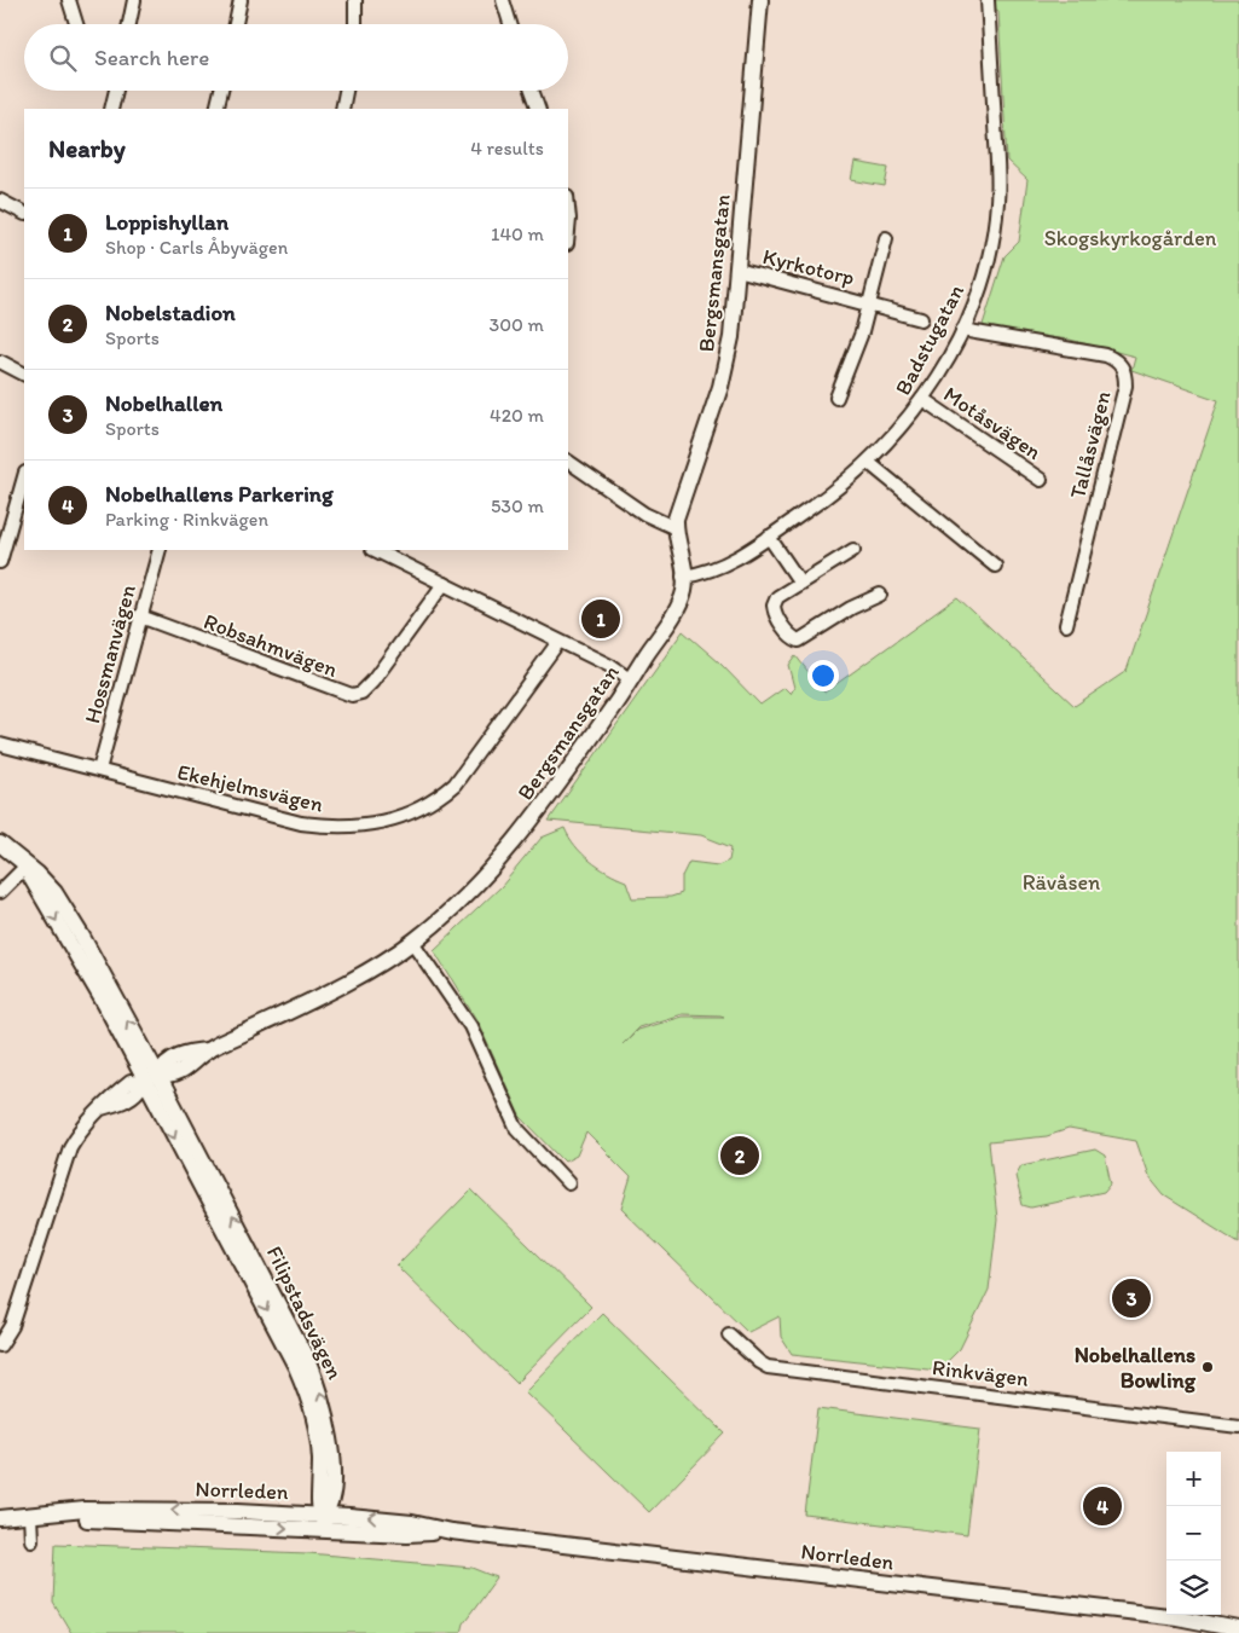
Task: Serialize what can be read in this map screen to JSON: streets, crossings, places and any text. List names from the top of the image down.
{
  "streets": {
    "street": [
      "Kyrkotorp",
      "Bergsmansgatan",
      "Badstugatan",
      "Motåsvägen",
      "Tallåsvägen",
      "Robsahmvägen",
      "Hossmanvägen",
      "Ekehjelmsvägen",
      "Filipstadsvägen",
      "Rinkvägen",
      "Norrleden"
    ]
  },
  "crossings": [
    ["Kyrkotorp", "Bergsmansgatan"],
    ["Bergsmansgatan", "Badstugatan"],
    ["Bergsmansgatan", "Filipstadsvägen"],
    ["Badstugatan", "Motåsvägen"],
    ["Badstugatan", "Tallåsvägen"],
    ["Robsahmvägen", "Hossmanvägen"],
    ["Hossmanvägen", "Ekehjelmsvägen"],
    ["Filipstadsvägen", "Norrleden"]
  ],
  "parks": ["Skogskyrkogården", "Rävåsen"],
  "places": ["Nobelhallens Bowling"],
  "page": {
    "search": "Search here",
    "heading": ["Nearby", "4 results"],
    "list": [
      {
        "mark": "1",
        "name": "Loppishyllan",
        "note": "Shop · Carls Åbyvägen",
        "value": "140 m"
      },
      {
        "mark": "2",
        "name": "Nobelstadion",
        "note": "Sports",
        "value": "300 m"
      },
      {
        "mark": "3",
        "name": "Nobelhallen",
        "note": "Sports",
        "value": "420 m"
      },
      {
        "mark": "4",
        "name": "Nobelhallens Parkering",
        "note": "Parking · Rinkvägen",
        "value": "530 m"
      }
    ],
    "pins": [
      "1",
      "2",
      "3",
      "4"
    ],
    "map_buttons": ["+", "−"]
  }
}
